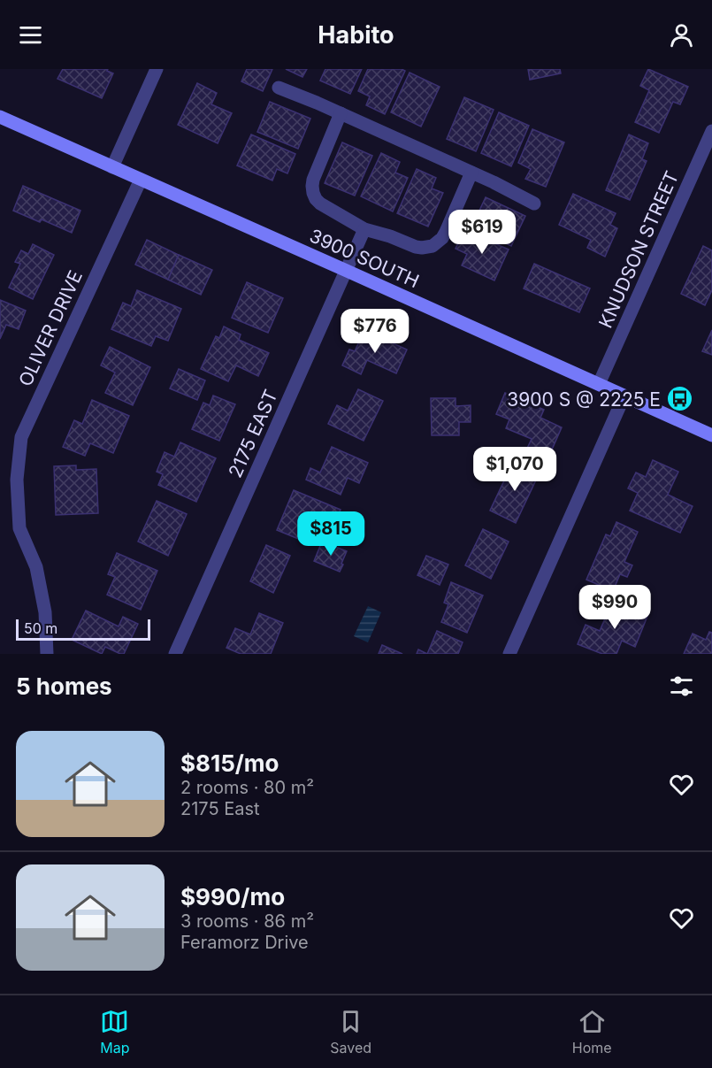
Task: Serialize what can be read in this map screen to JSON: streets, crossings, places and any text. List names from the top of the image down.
{
  "streets": {
    "main road": ["3900 SOUTH"],
    "street": ["KNUDSON STREET", "OLIVER DRIVE", "2175 EAST"]
  },
  "crossings": [
    ["KNUDSON STREET", "3900 SOUTH"],
    ["3900 SOUTH", "OLIVER DRIVE"],
    ["3900 SOUTH", "2175 EAST"]
  ],
  "places": {
    "bus stop": ["3900 S @ 2225 E"]
  },
  "scale_bar": "50 m",
  "page": {
    "header": "Habito",
    "price": [
      "$619",
      "$776",
      "$1,070",
      "$815",
      "$990"
    ],
    "scale": "50 m",
    "heading": "5 homes",
    "list": [
      {
        "name": "$815/mo",
        "note": "2 rooms · 80 m² · 2175 East"
      },
      {
        "name": "$990/mo",
        "note": "3 rooms · 86 m² · Feramorz Drive"
      }
    ],
    "tabs": ["Map", "Saved", "Home"]
  }
}
